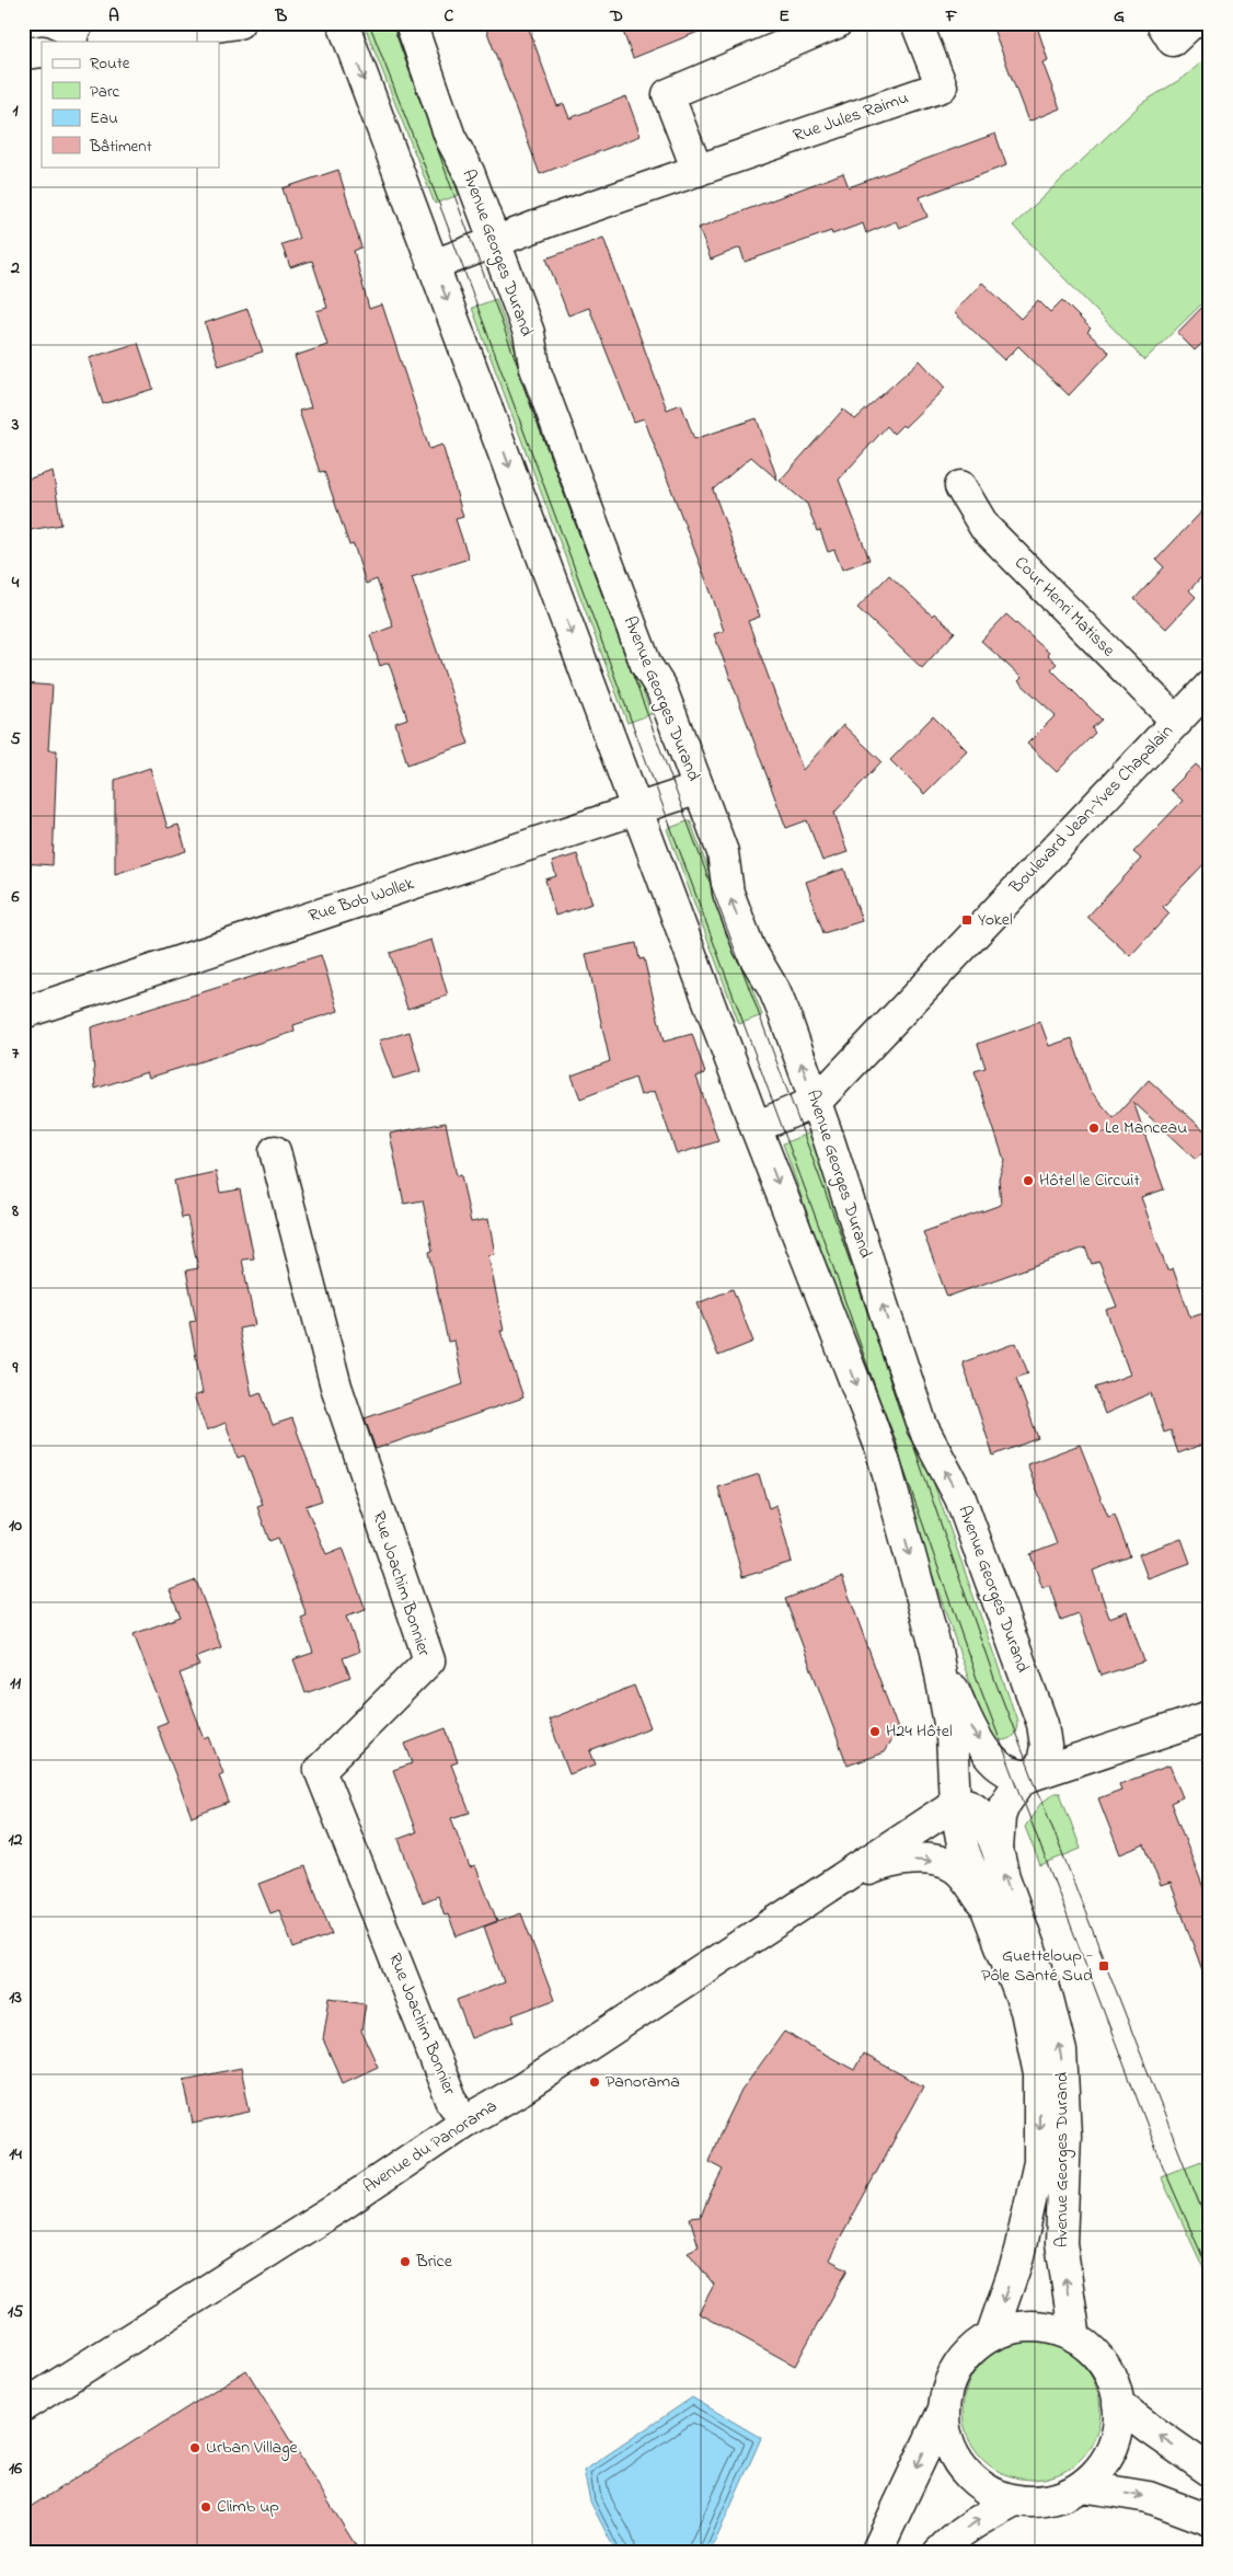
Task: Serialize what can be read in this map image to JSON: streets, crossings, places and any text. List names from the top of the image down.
{
  "streets": {
    "main road": [
      "Rue Jules Raimu",
      "Avenue Georges Durand",
      "Cour Henri Matisse",
      "Boulevard Jean-Yves Chapalain",
      "Rue Bob Wollek",
      "Rue Joachim Bonnier",
      "Avenue du Panorama"
    ]
  },
  "crossings": [
    ["Rue Jules Raimu", "Avenue Georges Durand"],
    ["Avenue Georges Durand", "Boulevard Jean-Yves Chapalain"],
    ["Avenue Georges Durand", "Rue Bob Wollek"],
    ["Avenue Georges Durand", "Avenue du Panorama"],
    ["Cour Henri Matisse", "Boulevard Jean-Yves Chapalain"],
    ["Rue Joachim Bonnier", "Avenue du Panorama"]
  ],
  "places": {
    "transit": ["Yokel", "Guetteloup - Pôle Santé Sud"],
    "other": [
      "Le Manceau",
      "Hôtel le Circuit",
      "H24 Hôtel",
      "Panorama",
      "Brice",
      "Urban Village",
      "Climb up"
    ]
  },
  "legend": [
    "Route",
    "Parc",
    "Eau",
    "Bâtiment"
  ],
  "grid": {
    "columns": [
      "A",
      "B",
      "C",
      "D",
      "E",
      "F",
      "G"
    ],
    "rows": [
      "1",
      "2",
      "3",
      "4",
      "5",
      "6",
      "7",
      "8",
      "9",
      "10",
      "11",
      "12",
      "13",
      "14",
      "15",
      "16"
    ]
  }
}
